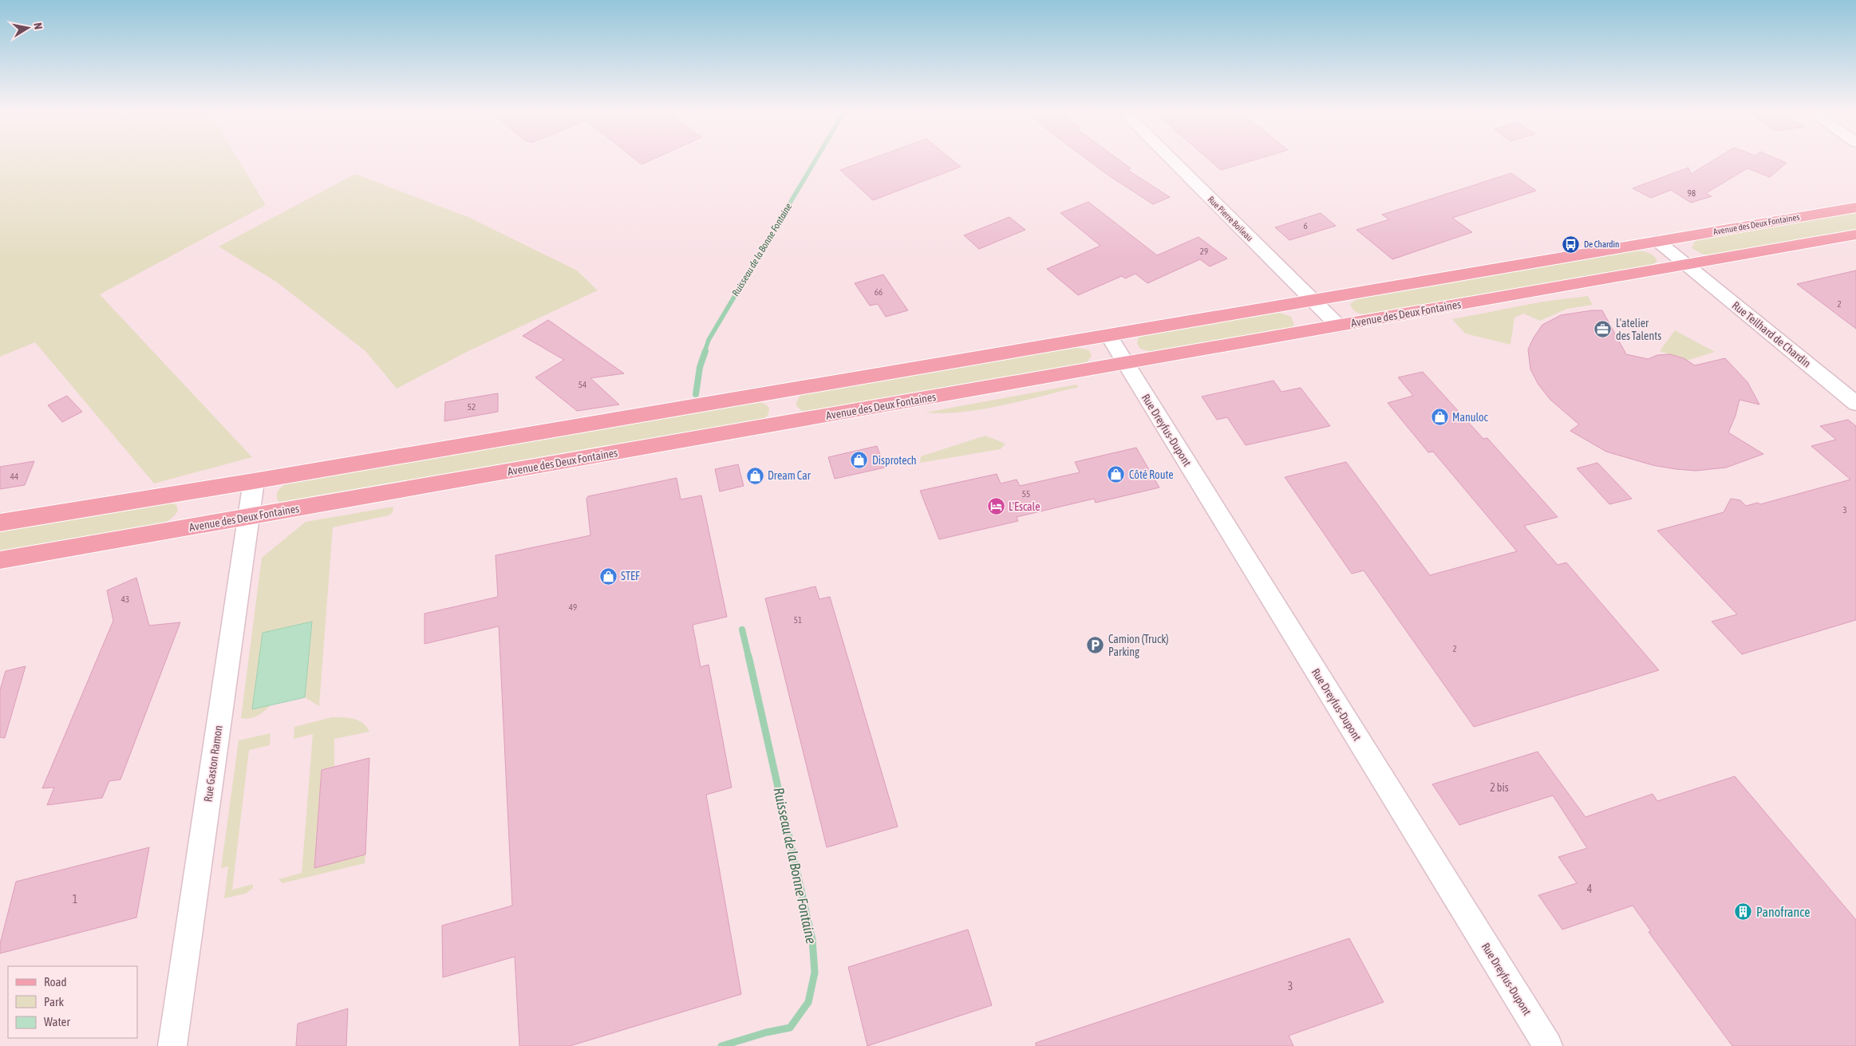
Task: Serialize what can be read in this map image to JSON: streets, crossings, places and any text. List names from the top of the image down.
{
  "streets": {
    "main road": ["Avenue des Deux Fontaines"],
    "street": [
      "Rue Pierre Boileau",
      "Rue Teilhard de Chardin",
      "Rue Dreyfus-Dupont",
      "Rue Gaston Ramon"
    ]
  },
  "crossings": [
    ["Rue Pierre Boileau", "Avenue des Deux Fontaines"],
    ["Avenue des Deux Fontaines", "Rue Teilhard de Chardin"],
    ["Avenue des Deux Fontaines", "Rue Dreyfus-Dupont"],
    ["Avenue des Deux Fontaines", "Rue Gaston Ramon"]
  ],
  "water": ["Ruisseau de la Bonne Fontaine"],
  "places": {
    "bus stop": ["De Chardin"],
    "office": ["L'atelier des Talents"],
    "shop": [
      "Manuloc",
      "Disprotech",
      "Côté Route",
      "Dream Car",
      "STEF"
    ],
    "hotel": ["L'Escale"],
    "parking": ["Camion (Truck) Parking"],
    "building": ["Panofrance"]
  },
  "house_numbers": [
    "98",
    "6",
    "29",
    "66",
    "2",
    "54",
    "52",
    "44",
    "55",
    "3",
    "43",
    "49",
    "51",
    "2",
    "2 bis",
    "4",
    "1",
    "3"
  ],
  "legend": ["Road", "Park", "Water"],
  "north": "right"
}
